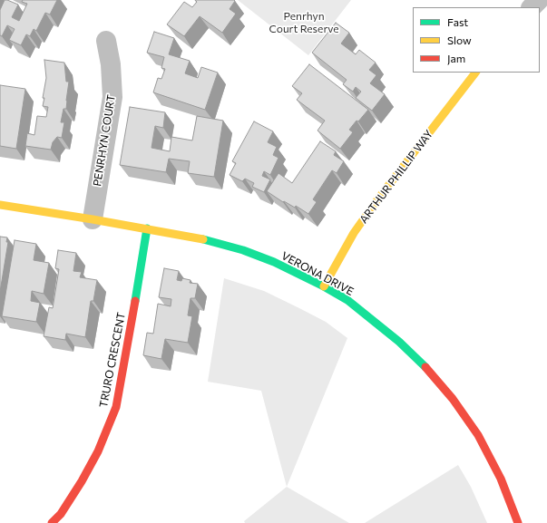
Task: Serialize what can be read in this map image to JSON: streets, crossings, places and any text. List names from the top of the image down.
{
  "streets": {
    "street": [
      "PENRHYN COURT",
      "ARTHUR PHILLIP WAY",
      "VERONA DRIVE",
      "TRURO CRESCENT"
    ]
  },
  "crossings": [
    ["PENRHYN COURT", "VERONA DRIVE"],
    ["ARTHUR PHILLIP WAY", "VERONA DRIVE"],
    ["VERONA DRIVE", "TRURO CRESCENT"]
  ],
  "parks": ["Penrhyn Court Reserve"],
  "legend": ["Fast", "Slow", "Jam"]
}
